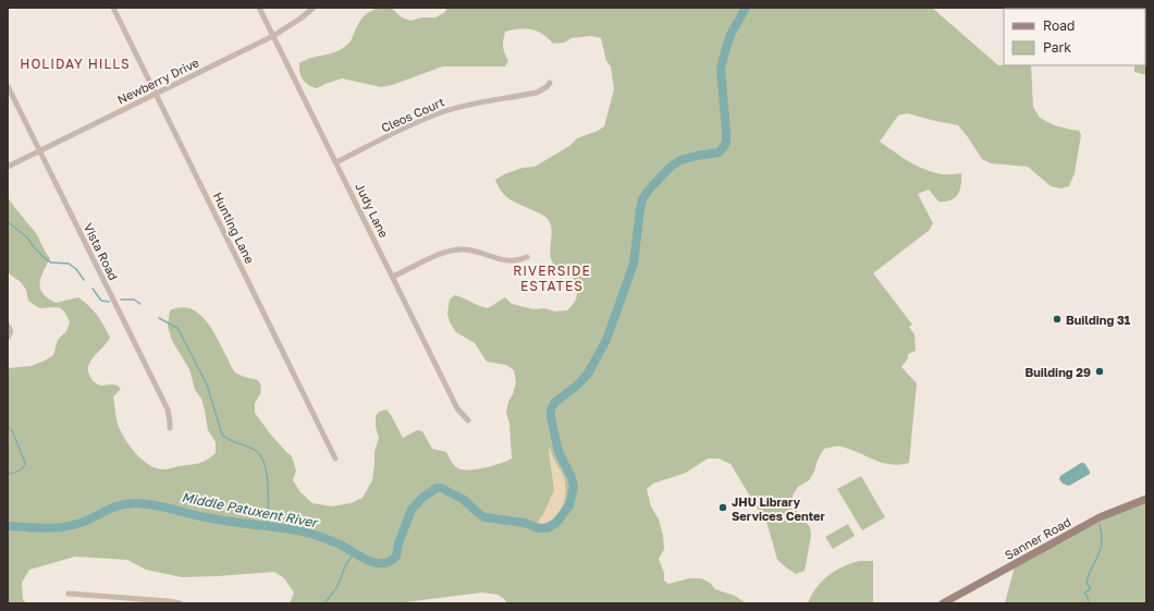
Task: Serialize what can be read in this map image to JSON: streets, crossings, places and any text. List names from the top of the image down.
{
  "streets": {
    "main road": ["Sanner Road"],
    "street": [
      "Newberry Drive",
      "Cleos Court",
      "Judy Lane",
      "Hunting Lane",
      "Vista Road"
    ]
  },
  "crossings": [
    ["Newberry Drive", "Judy Lane"],
    ["Newberry Drive", "Hunting Lane"],
    ["Newberry Drive", "Vista Road"],
    ["Cleos Court", "Judy Lane"]
  ],
  "districts": ["HOLIDAY HILLS", "RIVERSIDE ESTATES"],
  "water": ["Middle Patuxent River"],
  "places": ["Building 31", "Building 29", "JHU Library Services Center"],
  "legend": ["Road", "Park"]
}
